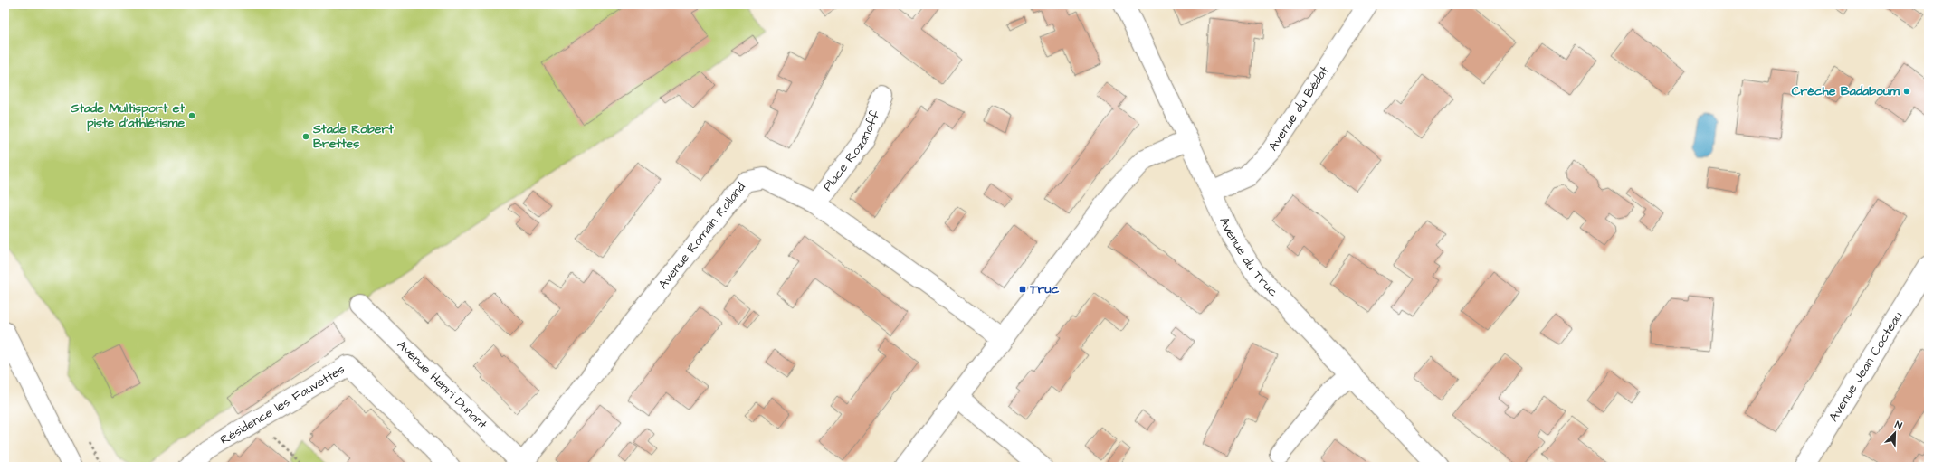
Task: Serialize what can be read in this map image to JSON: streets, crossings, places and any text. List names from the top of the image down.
{
  "streets": {
    "street": [
      "Avenue du Bédat",
      "Place Rozanoff",
      "Avenue Romain Rolland",
      "Avenue du Truc",
      "Avenue Jean Cocteau",
      "Avenue Henri Dunant",
      "Résidence les Fauvettes"
    ]
  },
  "crossings": [
    ["Avenue du Bédat", "Avenue du Truc"],
    ["Place Rozanoff", "Avenue Romain Rolland"],
    ["Avenue Romain Rolland", "Avenue Henri Dunant"]
  ],
  "places": {
    "other": ["Crèche Badaboum", "Stade Multisport et piste d'athlétisme", "Stade Robert Brettes"],
    "transit": ["Truc"]
  },
  "north": "top right"
}
